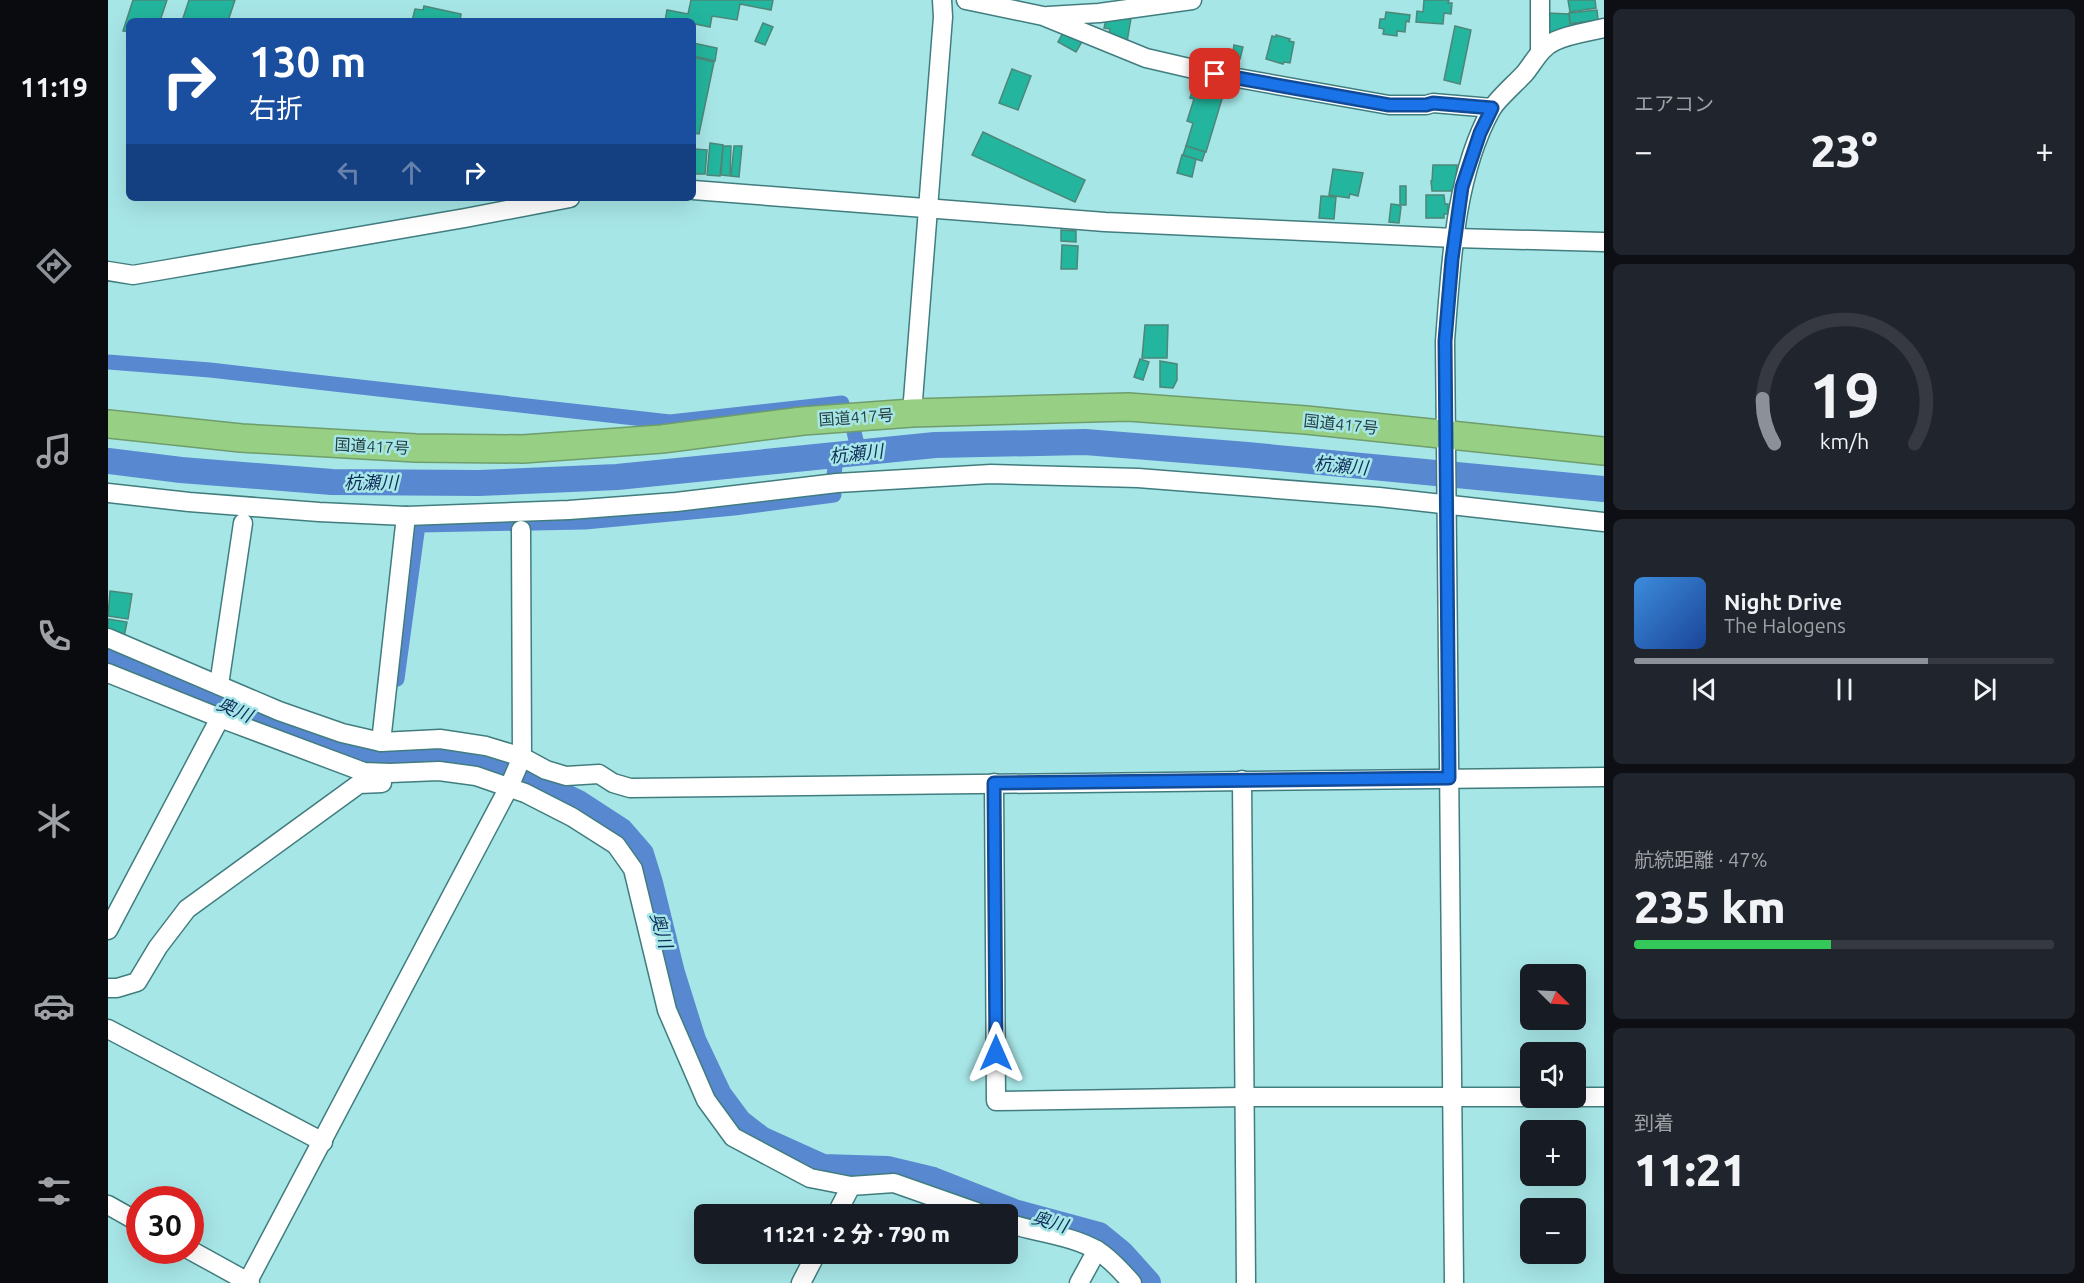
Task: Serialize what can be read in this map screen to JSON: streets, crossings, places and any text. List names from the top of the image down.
{
  "streets": {
    "highway": ["国道417号"]
  },
  "water": ["杭瀬川", "奥川"],
  "north": "bottom right",
  "page": {
    "tabs": "11:19",
    "tile": [
      "エアコン",
      ["航続距離 · 47%", "235 km"],
      ["到着", "11:21"]
    ],
    "turn": ["130 m", "右折"],
    "heat": ["−", "23°", "+"],
    "song": ["Night Drive", "The Halogens"],
    "map_buttons": ["+", "−"],
    "limit": "30",
    "trip": "11:21 · 2 分 · 790 m",
    "gauge": ["19", "km/h"]
  }
}
